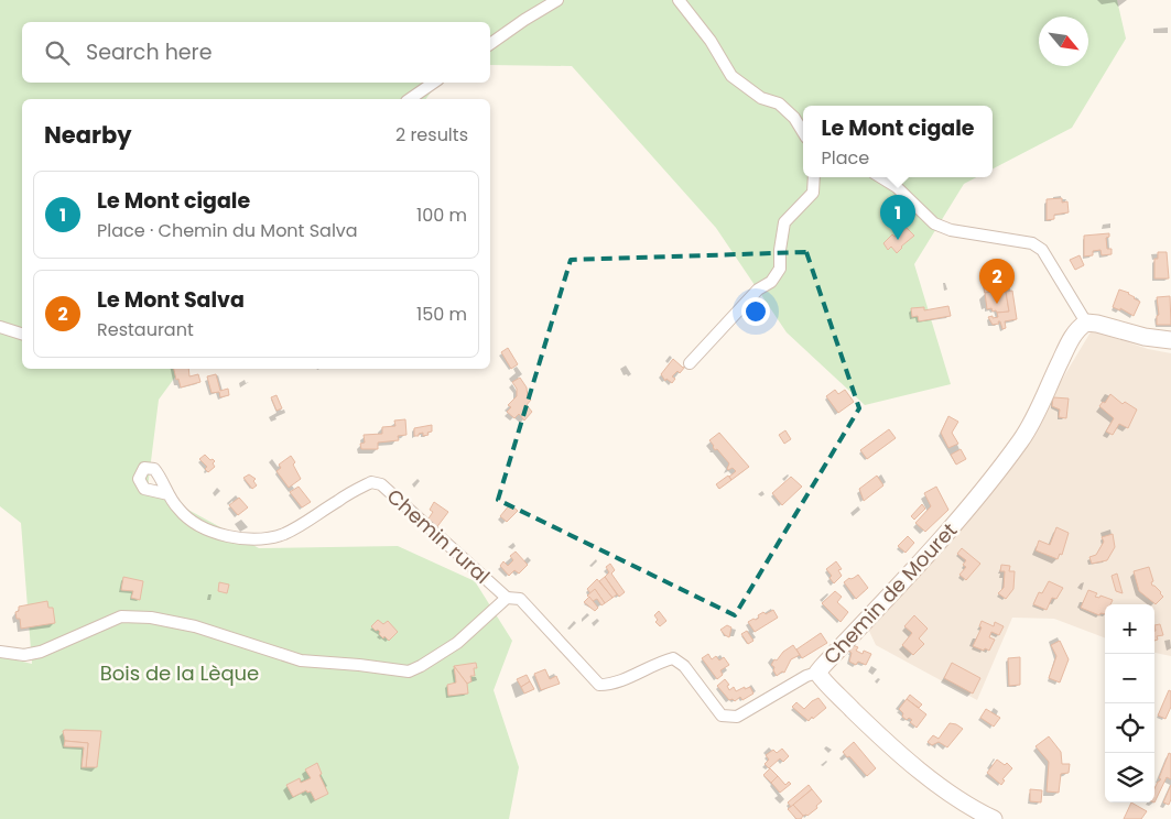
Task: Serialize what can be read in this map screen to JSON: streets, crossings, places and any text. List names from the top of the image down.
{
  "streets": {
    "street": ["Chemin rural", "Chemin de Mouret"]
  },
  "crossings": [
    ["Chemin rural", "Chemin de Mouret"]
  ],
  "parks": ["Bois de la Lèque"],
  "north": "bottom right",
  "page": {
    "search": "Search here",
    "heading": ["Nearby", "2 results"],
    "popup": ["Le Mont cigale", "Place"],
    "list": [
      {
        "mark": "1",
        "name": "Le Mont cigale",
        "note": "Place · Chemin du Mont Salva",
        "value": "100 m"
      },
      {
        "mark": "2",
        "name": "Le Mont Salva",
        "note": "Restaurant",
        "value": "150 m"
      }
    ],
    "pins": ["1", "2"],
    "map_buttons": ["+", "−"]
  }
}
